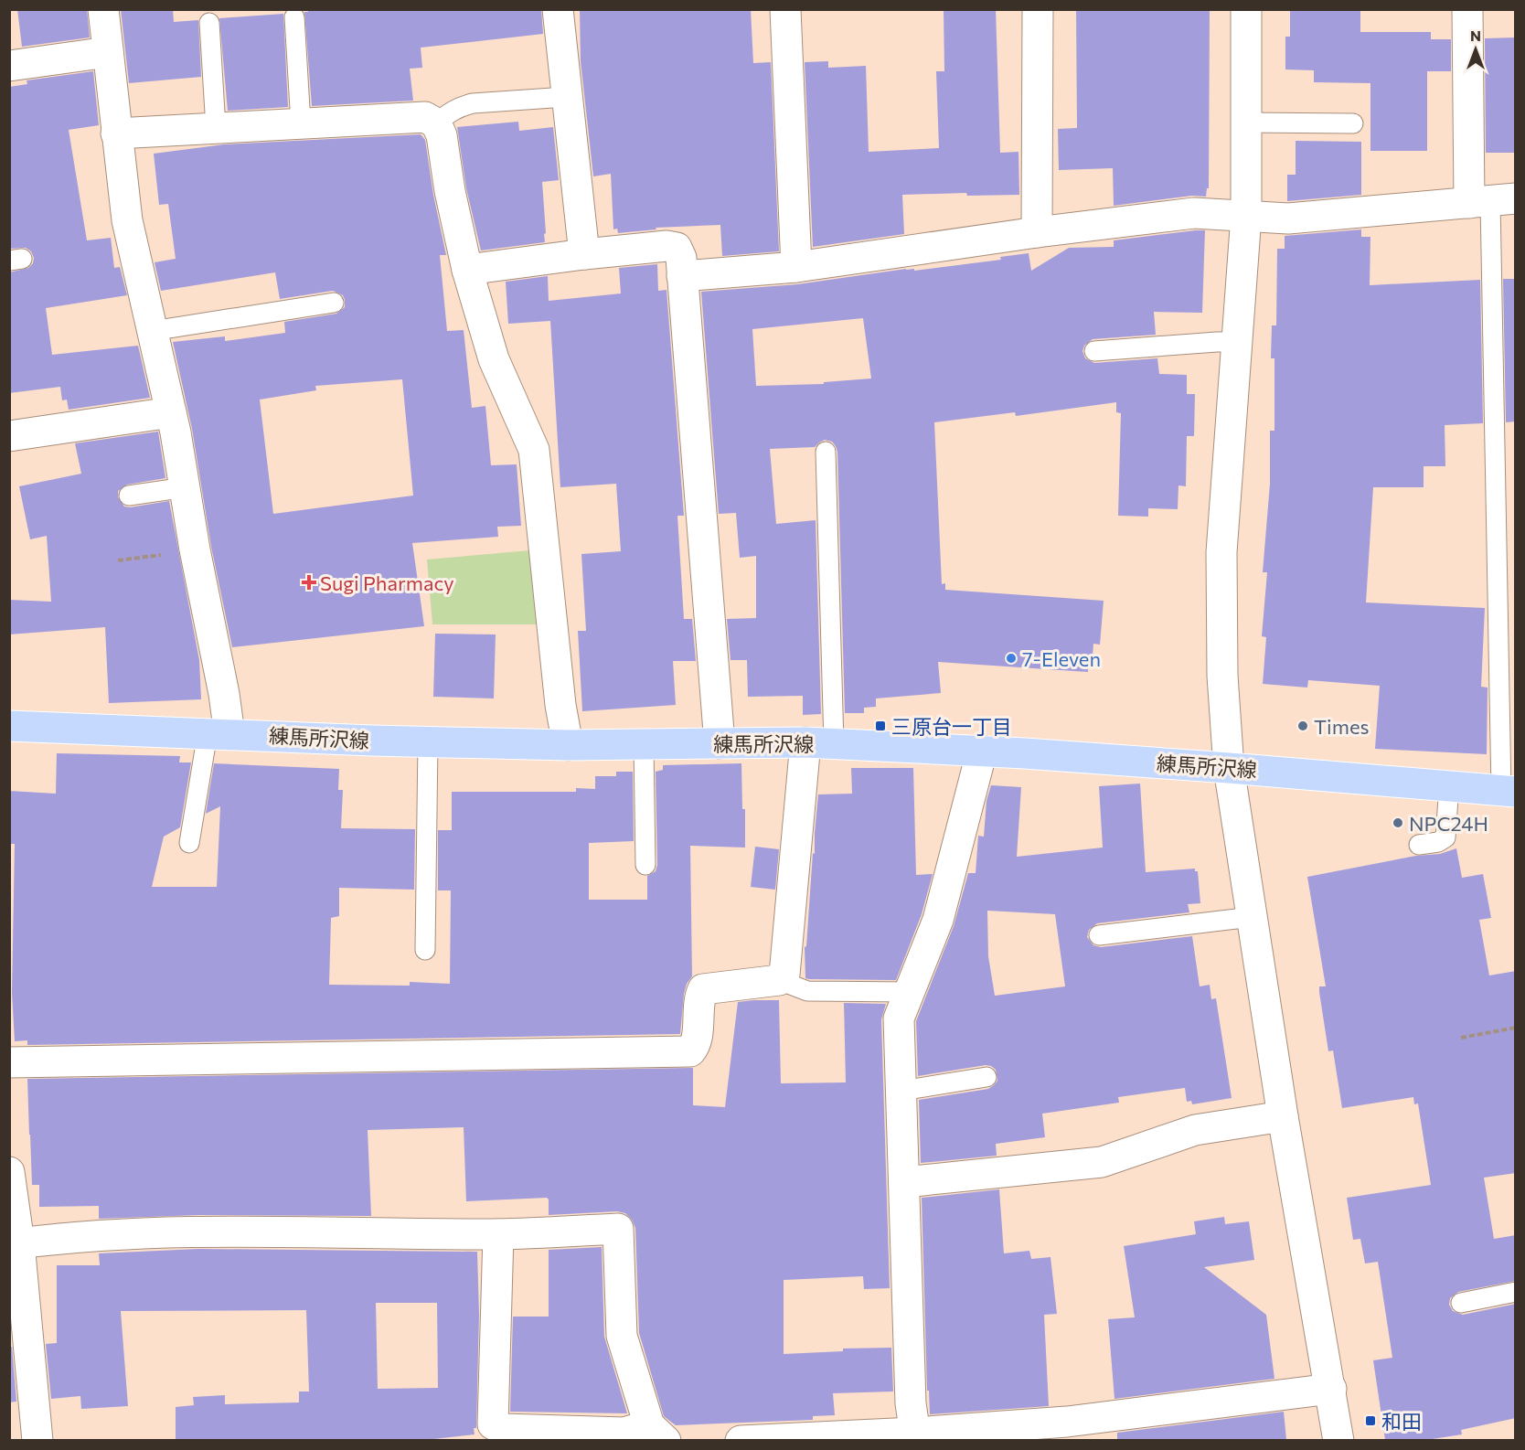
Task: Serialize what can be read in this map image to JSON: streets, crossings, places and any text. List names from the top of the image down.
{
  "streets": {
    "main road": ["練馬所沢線"]
  },
  "places": {
    "health": ["Sugi Pharmacy"],
    "other": ["7-Eleven", "Times", "NPC24H"],
    "transit": ["三原台一丁目", "和田"]
  },
  "north": "top"
}
